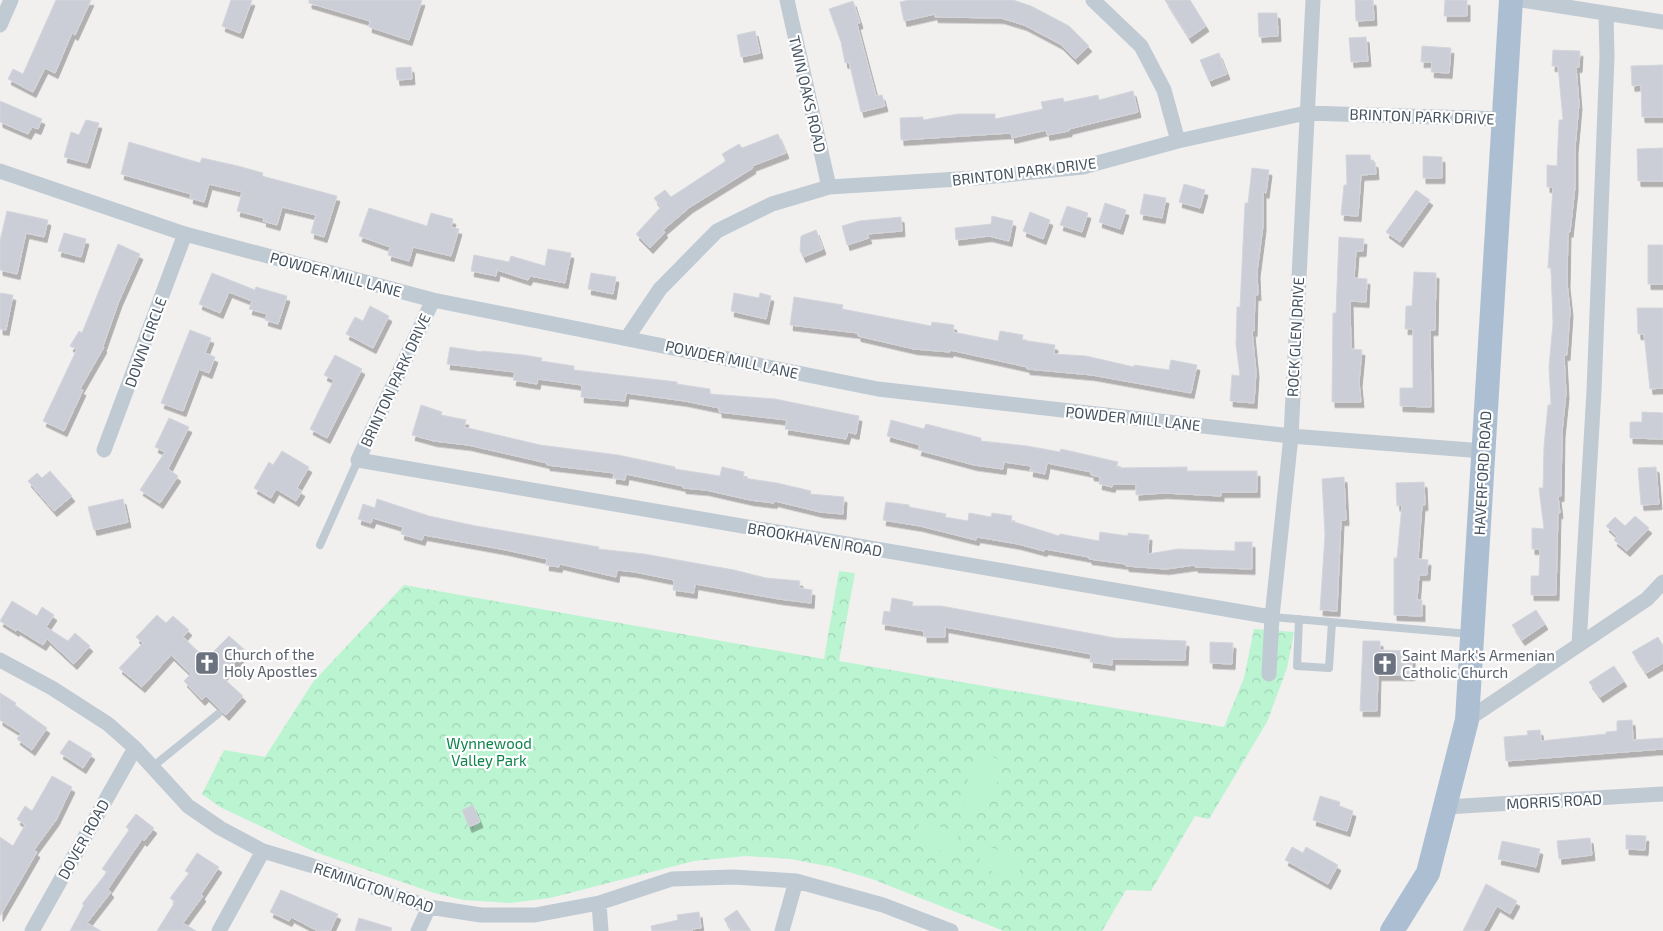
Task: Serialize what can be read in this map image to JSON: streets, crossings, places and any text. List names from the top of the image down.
{
  "streets": {
    "main road": ["HAVERFORD ROAD"],
    "street": [
      "TWIN OAKS ROAD",
      "BRINTON PARK DRIVE",
      "POWDER MILL LANE",
      "ROCK GLEN DRIVE",
      "DOWN CIRCLE",
      "BROOKHAVEN ROAD",
      "MORRIS ROAD",
      "DOVER ROAD",
      "REMINGTON ROAD"
    ]
  },
  "crossings": [
    ["TWIN OAKS ROAD", "BRINTON PARK DRIVE"],
    ["BRINTON PARK DRIVE", "POWDER MILL LANE"],
    ["BRINTON PARK DRIVE", "ROCK GLEN DRIVE"],
    ["BRINTON PARK DRIVE", "HAVERFORD ROAD"],
    ["BRINTON PARK DRIVE", "BROOKHAVEN ROAD"],
    ["POWDER MILL LANE", "ROCK GLEN DRIVE"],
    ["POWDER MILL LANE", "DOWN CIRCLE"],
    ["POWDER MILL LANE", "HAVERFORD ROAD"],
    ["ROCK GLEN DRIVE", "BROOKHAVEN ROAD"],
    ["HAVERFORD ROAD", "MORRIS ROAD"],
    ["DOVER ROAD", "REMINGTON ROAD"]
  ],
  "parks": ["Wynnewood Valley Park"],
  "places": {
    "church": ["Church of the Holy Apostles", "Saint Mark's Armenian Catholic Church"]
  }
}
